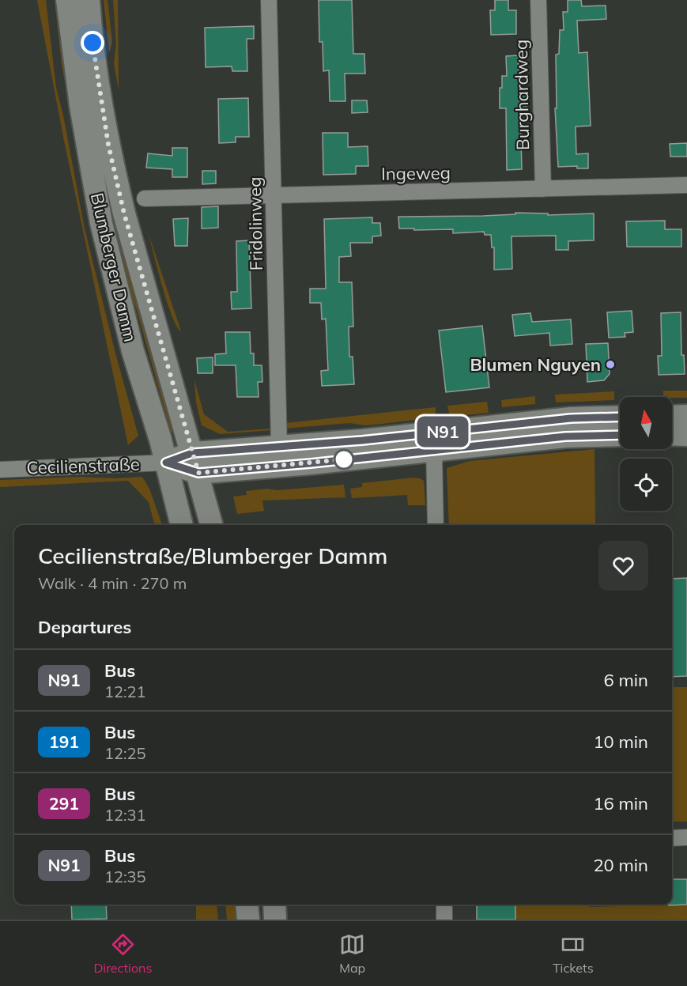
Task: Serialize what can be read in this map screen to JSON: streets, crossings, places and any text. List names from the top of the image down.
{
  "streets": {
    "main road": ["Blumberger Damm", "Cecilienstraße"],
    "street": ["Burghardweg", "Ingeweg", "Fridolinweg"]
  },
  "crossings": [
    ["Burghardweg", "Ingeweg"],
    ["Ingeweg", "Fridolinweg"],
    ["Fridolinweg", "Cecilienstraße"],
    ["Blumberger Damm", "Cecilienstraße"]
  ],
  "places": ["Blumen Nguyen"],
  "lines": ["bus line N91"],
  "north": "top",
  "page": {
    "on_map": "N91",
    "heading": [
      ["Cecilienstraße/Blumberger Damm", "Walk · 4 min · 270 m"],
      "Departures"
    ],
    "list": [
      {
        "mark": "N91",
        "name": "Bus",
        "note": "12:21",
        "value": "6 min"
      },
      {
        "mark": "191",
        "name": "Bus",
        "note": "12:25",
        "value": "10 min"
      },
      {
        "mark": "291",
        "name": "Bus",
        "note": "12:31",
        "value": "16 min"
      },
      {
        "mark": "N91",
        "name": "Bus",
        "note": "12:35",
        "value": "20 min"
      }
    ],
    "tabs": ["Directions", "Map", "Tickets"]
  }
}
